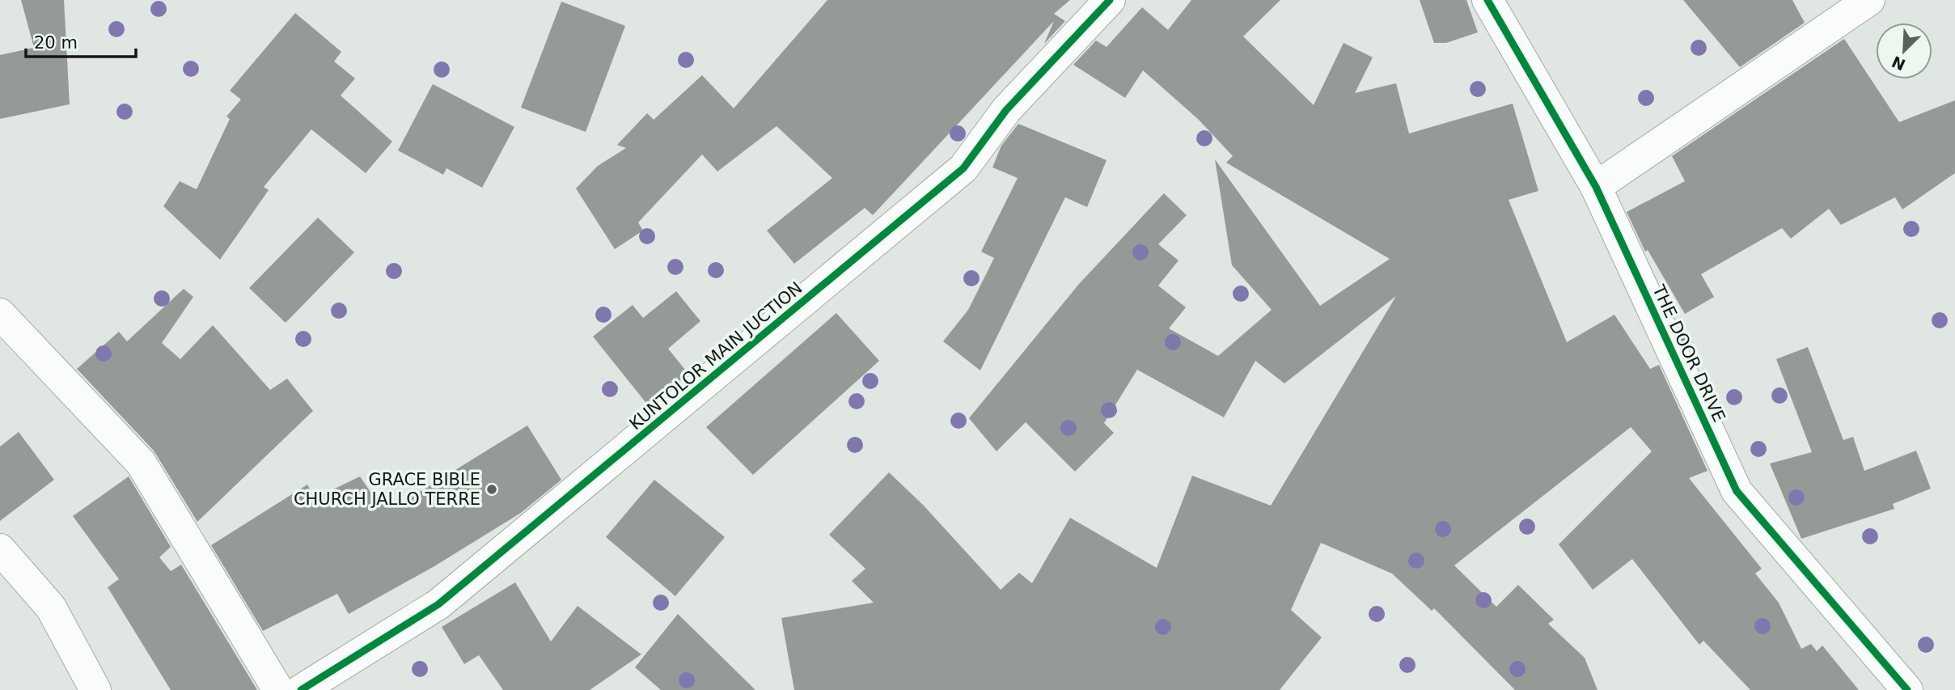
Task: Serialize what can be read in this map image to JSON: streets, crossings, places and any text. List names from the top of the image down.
{
  "streets": {
    "street": ["THE DOOR DRIVE", "KUNTOLOR MAIN JUCTION"]
  },
  "places": ["GRACE BIBLE CHURCH JALLO TERRE"],
  "scale_bar": "20 m",
  "north": "bottom left"
}
